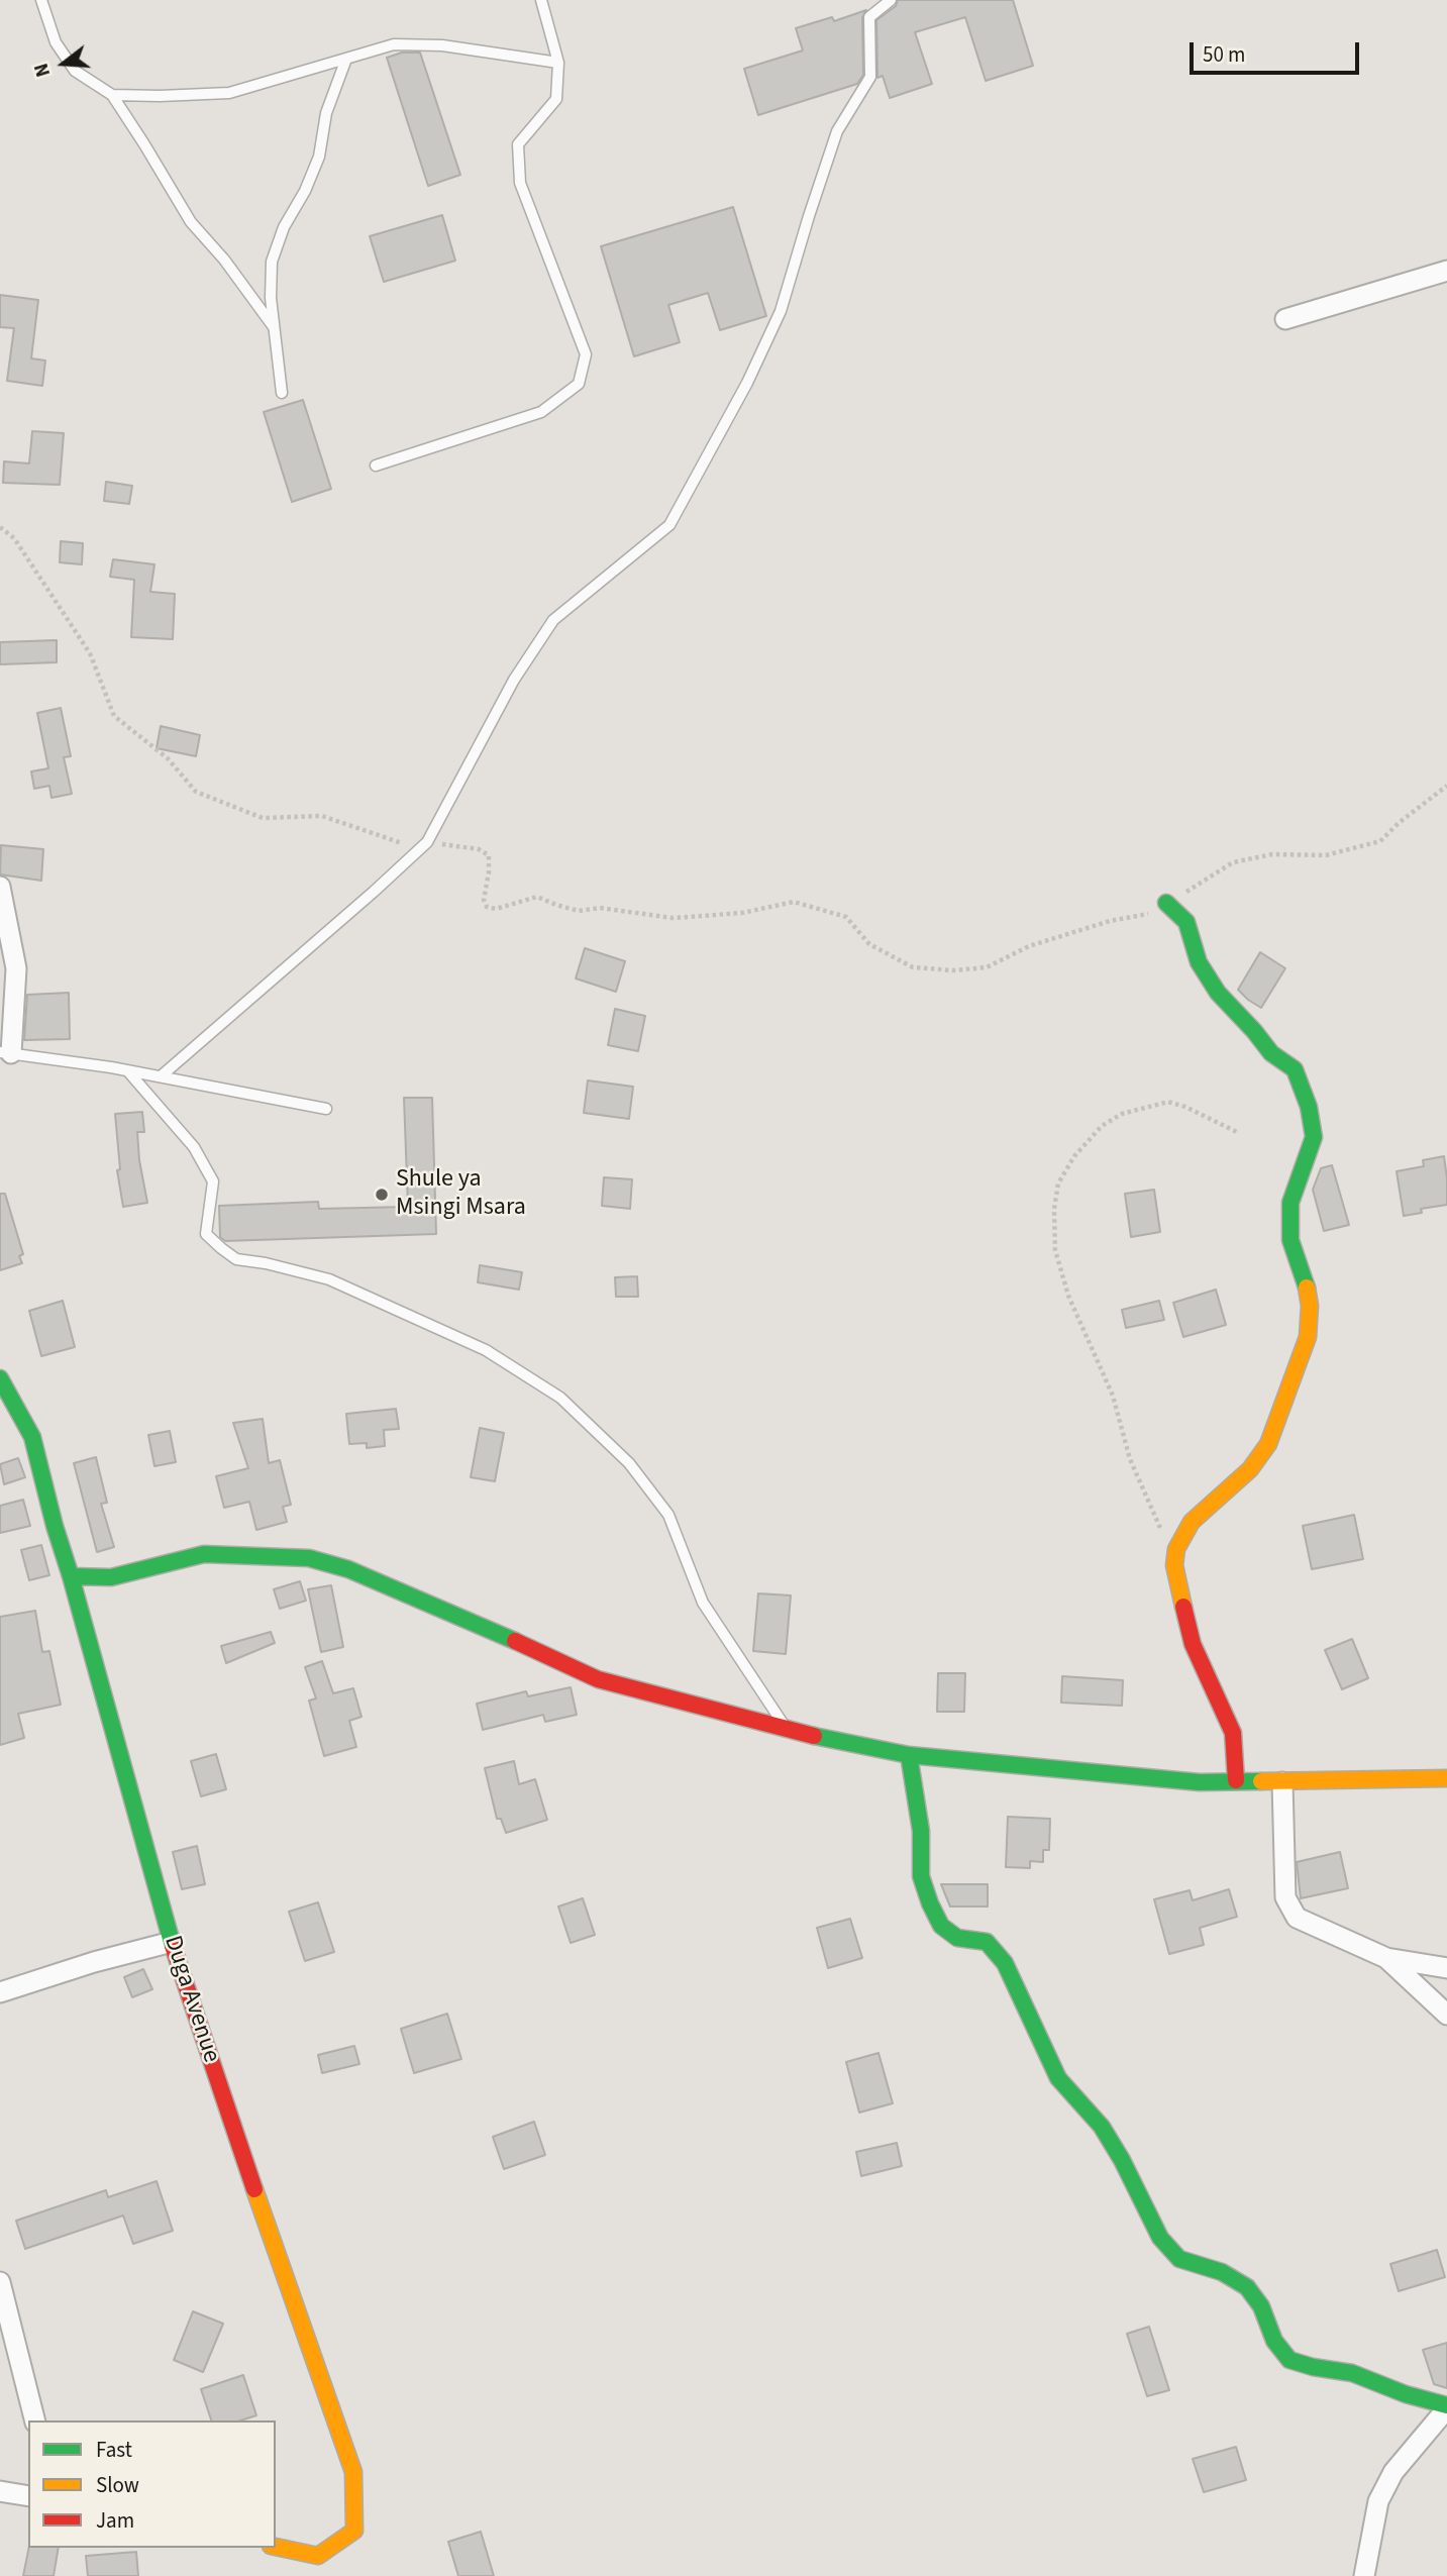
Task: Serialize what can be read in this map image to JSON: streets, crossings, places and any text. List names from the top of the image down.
{
  "streets": {
    "street": ["Duga Avenue"]
  },
  "places": ["Shule ya Msingi Msara"],
  "legend": ["Fast", "Slow", "Jam"],
  "scale_bar": "50 m",
  "north": "left"
}
